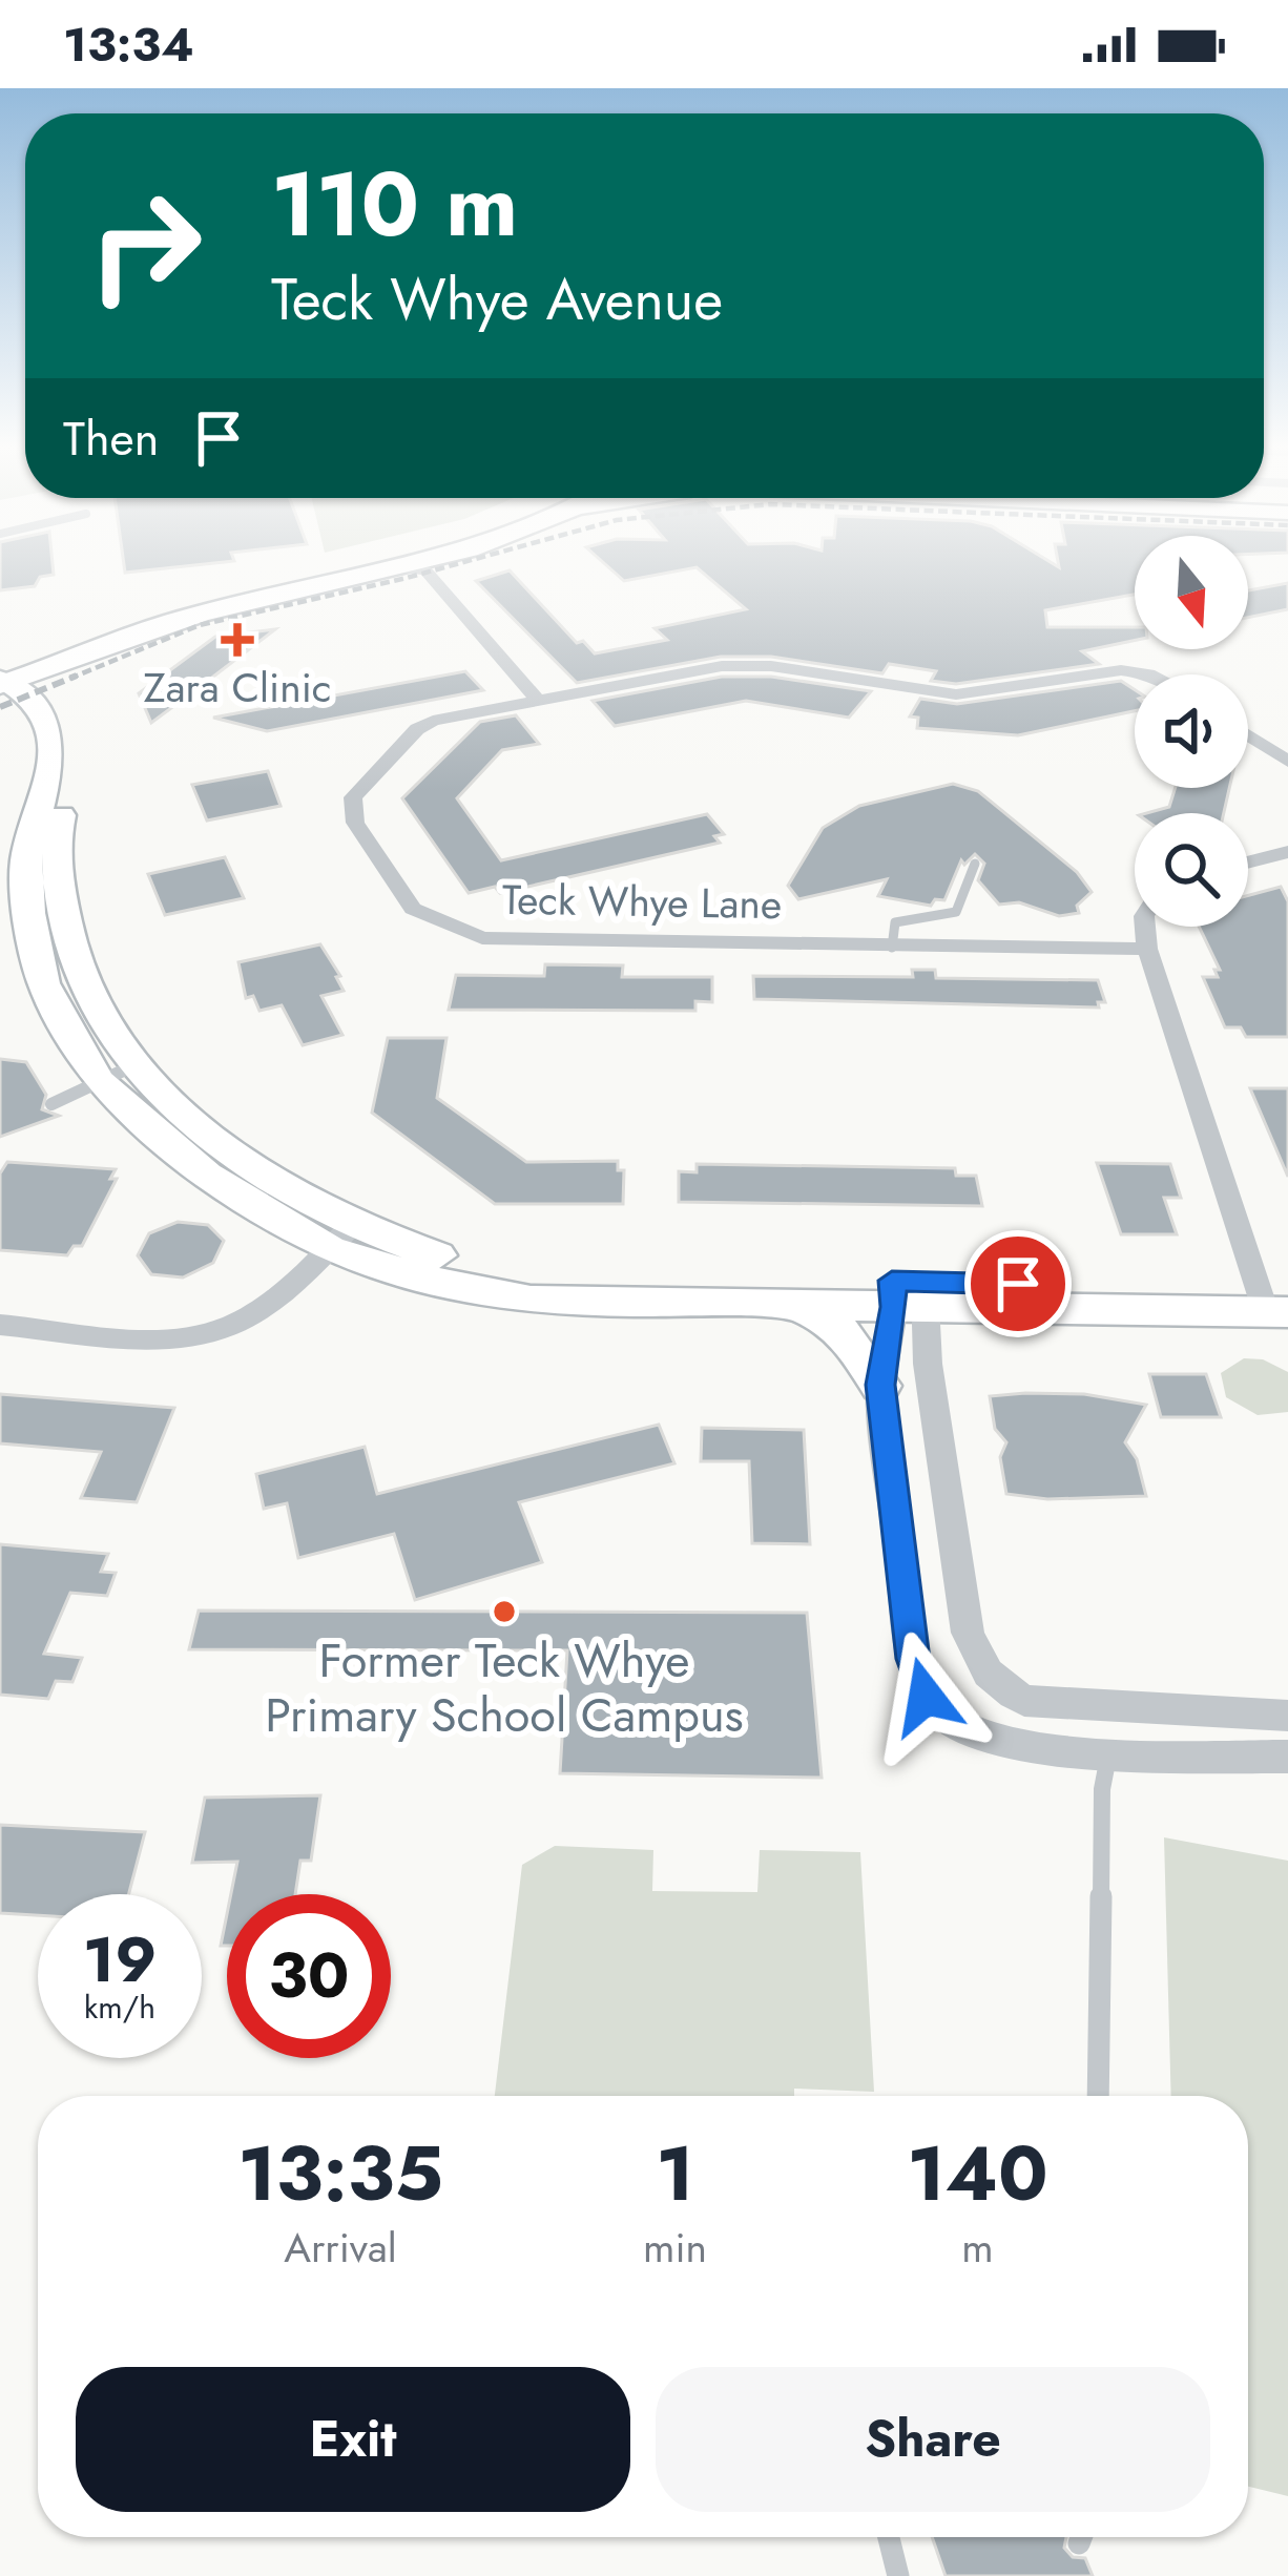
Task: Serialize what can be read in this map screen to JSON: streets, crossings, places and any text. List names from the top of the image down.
{
  "streets": {
    "street": ["Teck Whye Lane"]
  },
  "places": {
    "health": ["Zara Clinic"],
    "other": ["Former Teck Whye Primary School Campus"]
  },
  "north": "bottom",
  "page": {
    "status": "13:34",
    "turn": ["110 m", "Teck Whye Avenue"],
    "then": "Then",
    "speed": "19 km/h",
    "limit": "30",
    "eta": [
      "13:35",
      "Arrival",
      "1",
      "min",
      "140",
      "m"
    ],
    "buttons": ["Exit", "Share"]
  }
}
